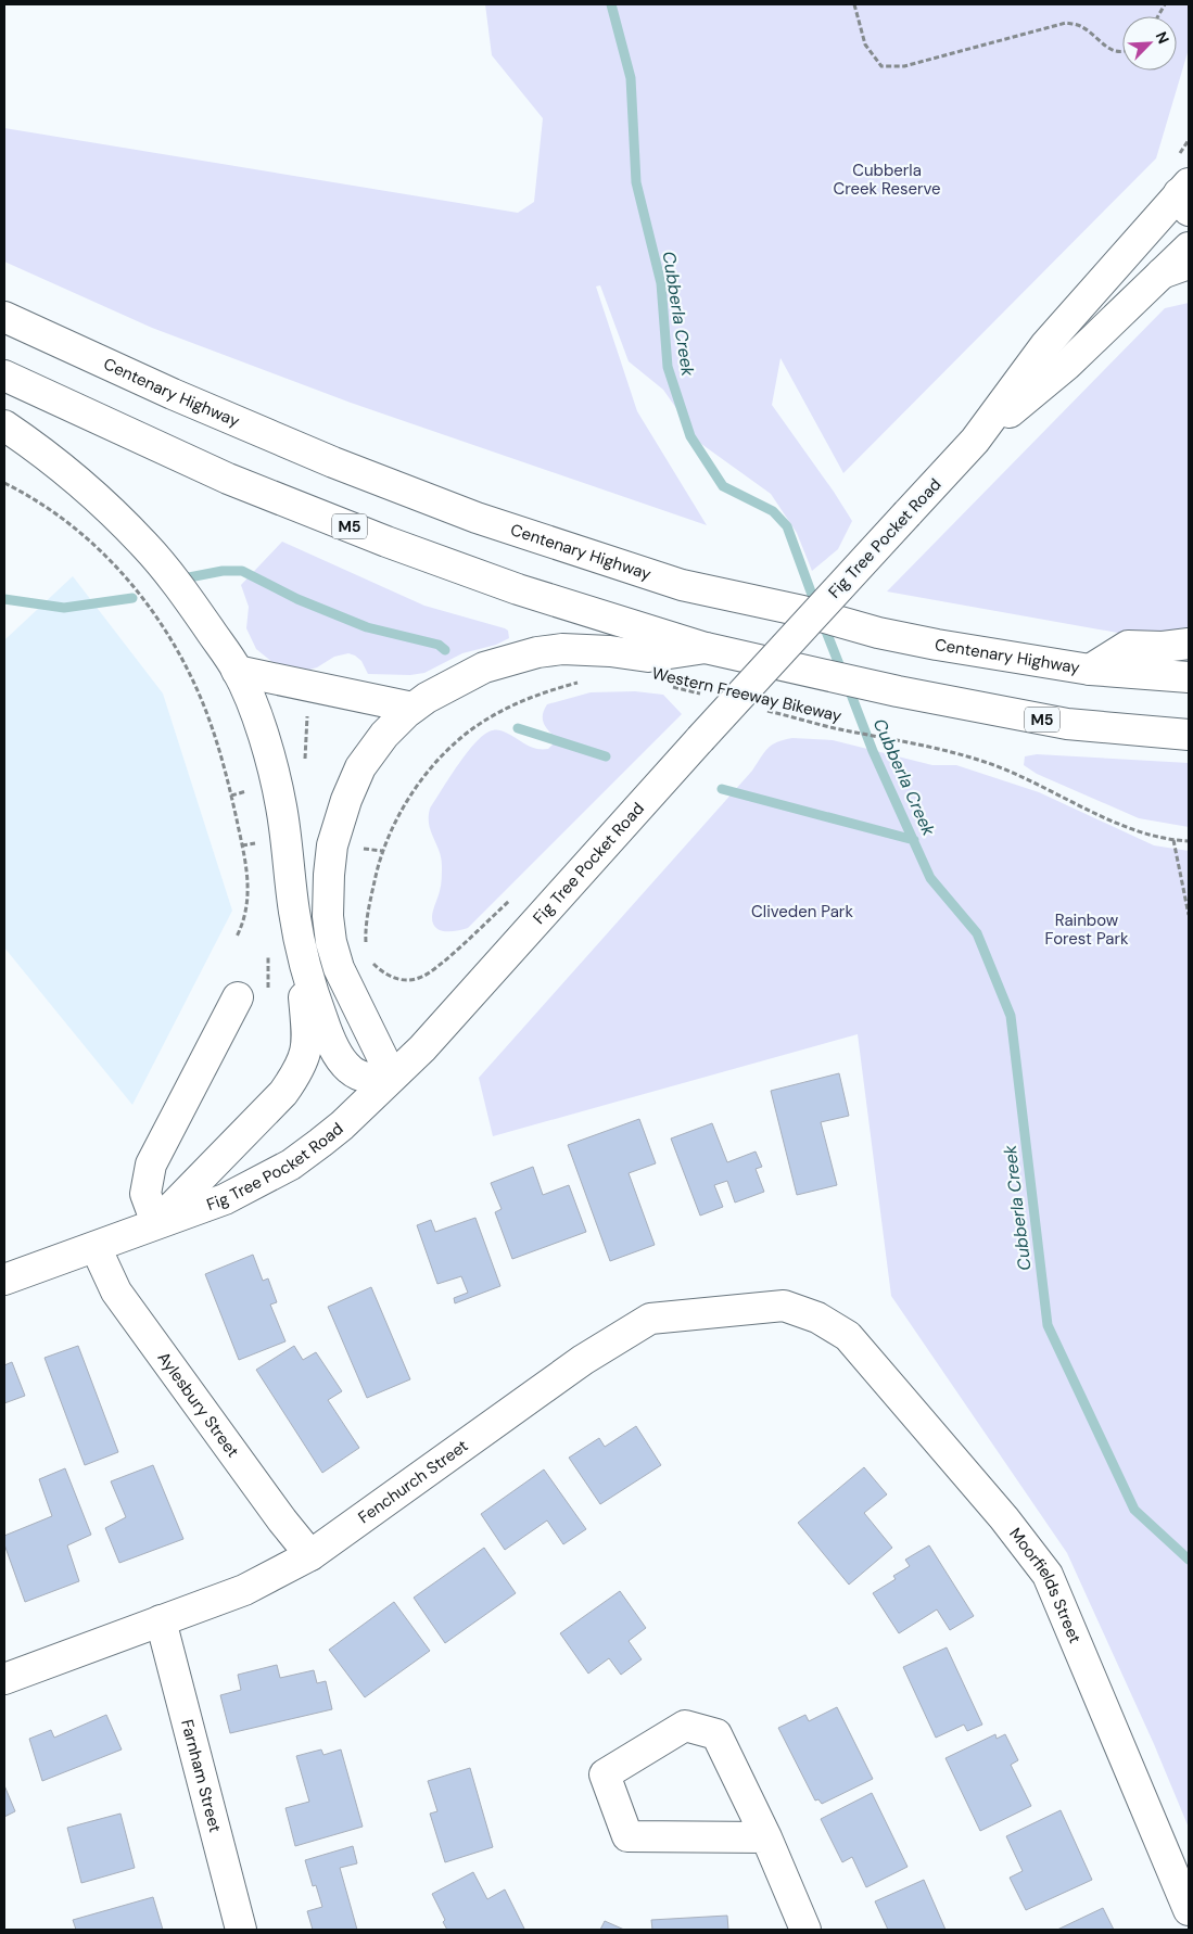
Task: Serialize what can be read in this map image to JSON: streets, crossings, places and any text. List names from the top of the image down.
{
  "streets": {
    "main road": [
      "Centenary Highway",
      "M5",
      "Fig Tree Pocket Road",
      "Aylesbury Street",
      "Fenchurch Street",
      "Moorfields Street",
      "Farnham Street"
    ],
    "path": ["Western Freeway Bikeway"]
  },
  "crossings": [
    ["Fig Tree Pocket Road", "Aylesbury Street"],
    ["Aylesbury Street", "Fenchurch Street"],
    ["Fenchurch Street", "Moorfields Street"],
    ["Fenchurch Street", "Farnham Street"]
  ],
  "water": ["Cubberla Creek"],
  "parks": ["Cubberla Creek Reserve", "Cliveden Park", "Rainbow Forest Park"],
  "north": "top right"
}
